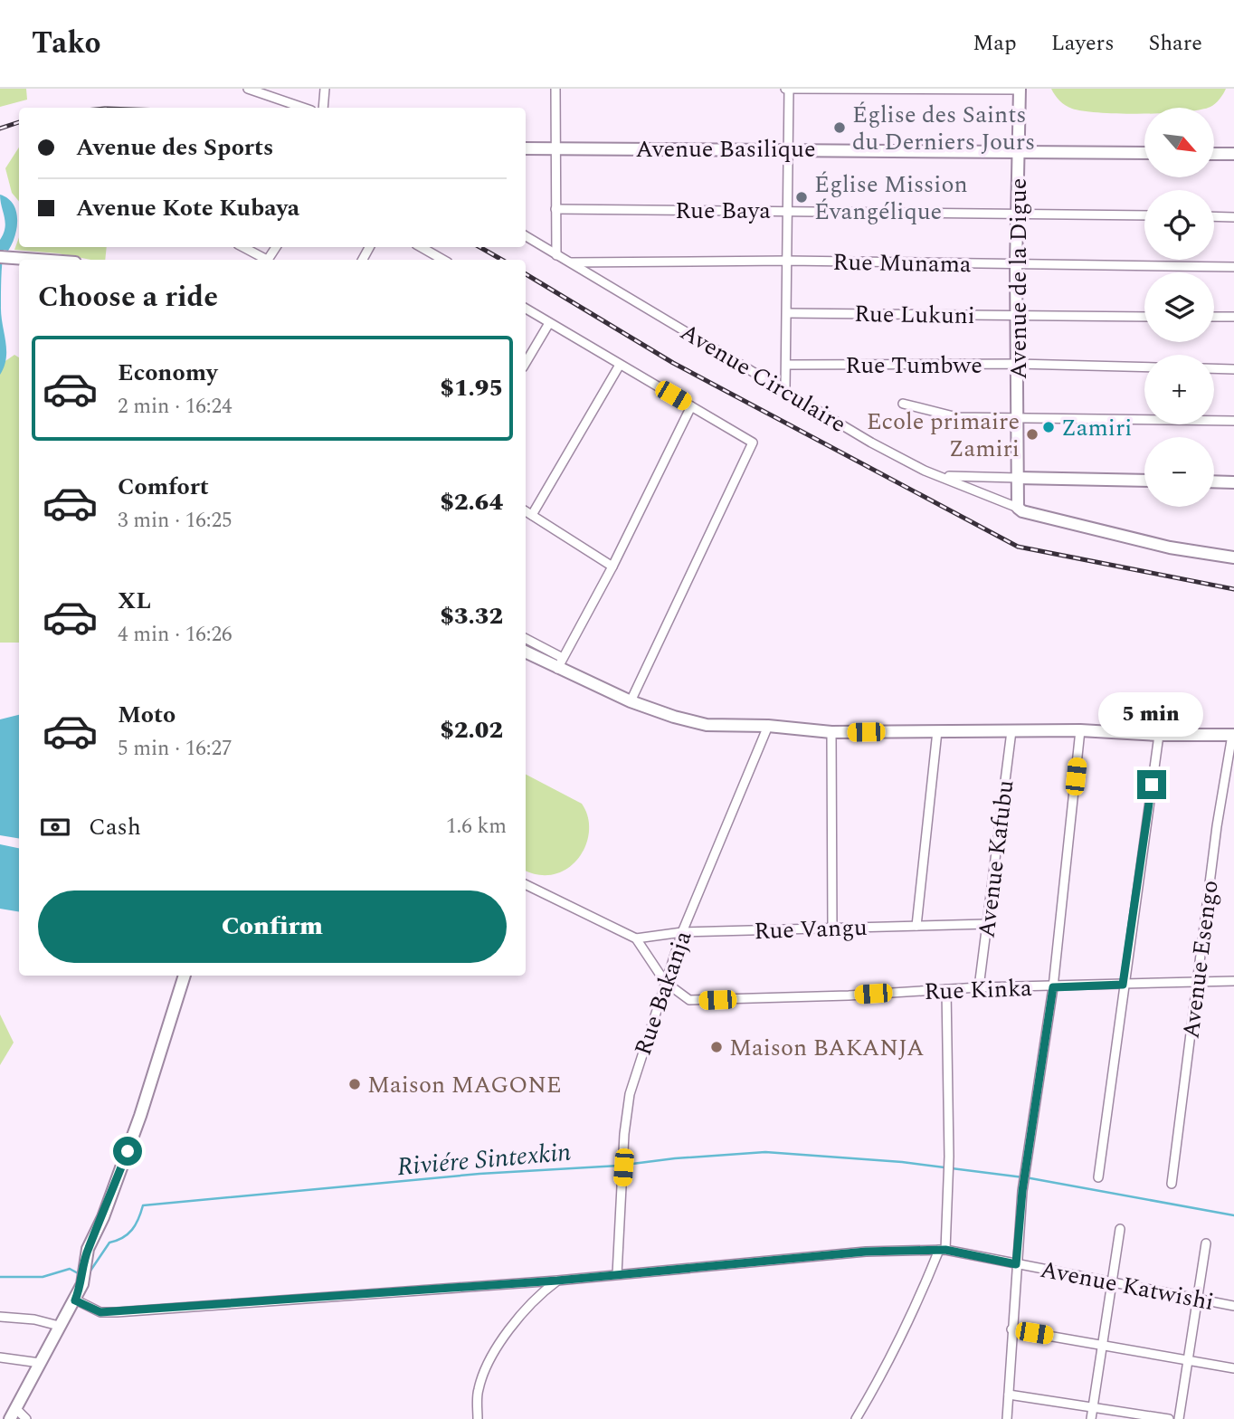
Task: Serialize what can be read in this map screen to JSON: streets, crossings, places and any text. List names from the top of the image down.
{
  "streets": {
    "street": [
      "Avenue Basilique",
      "Rue Baya",
      "Rue Munama",
      "Avenue de la Digue",
      "Rue Lukuni",
      "Rue Tumbwe",
      "Avenue Circulaire",
      "Avenue Kafubu",
      "Rue Vangu",
      "Avenue Esengo",
      "Rue Kinka",
      "Rue Bakanja",
      "Avenue Katwishi"
    ]
  },
  "crossings": [
    ["Avenue Basilique", "Avenue de la Digue"],
    ["Rue Baya", "Avenue de la Digue"],
    ["Rue Munama", "Avenue de la Digue"],
    ["Rue Munama", "Avenue Circulaire"],
    ["Avenue de la Digue", "Rue Lukuni"],
    ["Avenue de la Digue", "Rue Tumbwe"],
    ["Avenue de la Digue", "Avenue Circulaire"],
    ["Avenue Kafubu", "Rue Vangu"],
    ["Avenue Kafubu", "Rue Kinka"],
    ["Rue Vangu", "Rue Kinka"],
    ["Rue Vangu", "Rue Bakanja"],
    ["Avenue Esengo", "Rue Kinka"],
    ["Rue Kinka", "Rue Bakanja"],
    ["Rue Bakanja", "Avenue Katwishi"]
  ],
  "water": ["Riviére Sintexkin"],
  "places": [
    "Église des Saints du Derniers Jours",
    "Église Mission Évangélique",
    "Zamiri",
    "Ecole primaire Zamiri",
    "Maison BAKANJA",
    "Maison MAGONE"
  ],
  "north": "bottom right",
  "page": {
    "header": "Tako",
    "nav": ["Map", "Layers", "Share"],
    "map_buttons": ["+", "−"],
    "banner": ["Avenue des Sports", "Avenue Kote Kubaya"],
    "heading": "Choose a ride",
    "list": [
      {
        "name": "Economy",
        "note": "2 min · 16:24",
        "value": "$1.95"
      },
      {
        "name": "Comfort",
        "note": "3 min · 16:25",
        "value": "$2.64"
      },
      {
        "name": "XL",
        "note": "4 min · 16:26",
        "value": "$3.32"
      },
      {
        "name": "Moto",
        "note": "5 min · 16:27",
        "value": "$2.02"
      }
    ],
    "bubble": "5 min",
    "pay": ["Cash", "1.6 km"],
    "buttons": "Confirm"
  }
}
